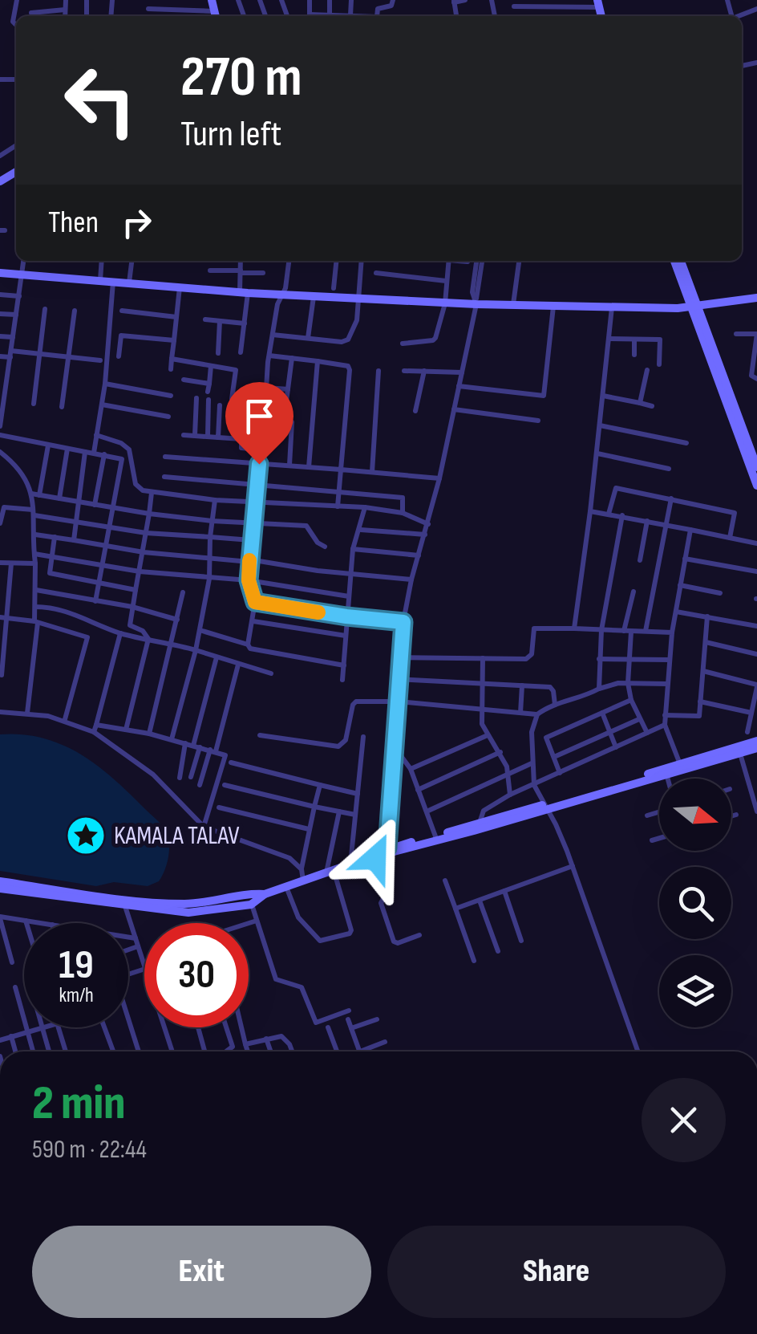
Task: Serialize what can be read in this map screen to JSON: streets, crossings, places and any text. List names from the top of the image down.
{
  "places": {
    "place": ["KAMALA TALAV"]
  },
  "north": "right",
  "page": {
    "turn": ["270 m", "Turn left"],
    "then": "Then",
    "speed": "19 km/h",
    "limit": "30",
    "heading": ["2 min", "590 m · 22:44"],
    "buttons": ["Exit", "Share"]
  }
}
